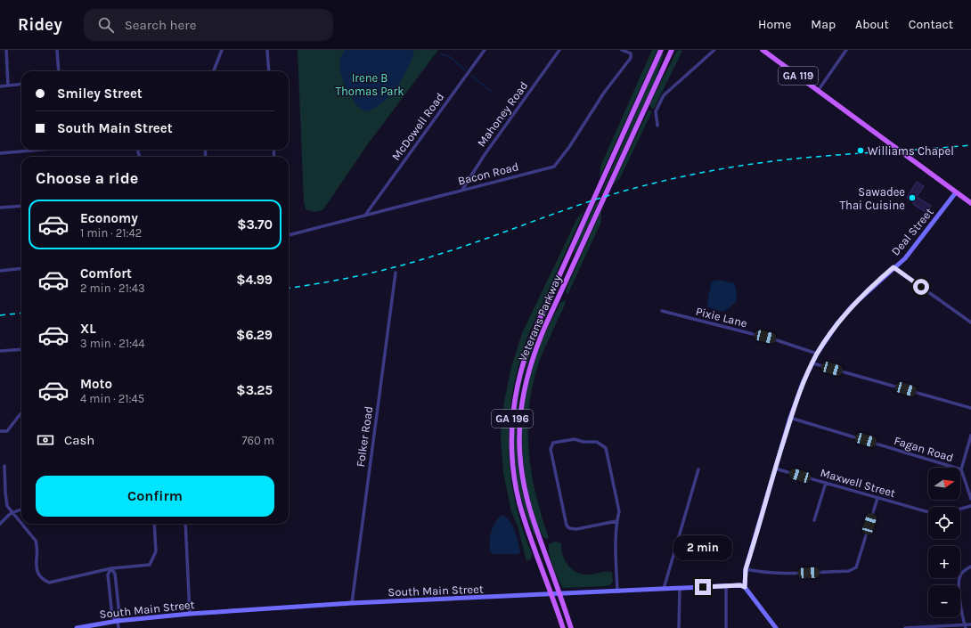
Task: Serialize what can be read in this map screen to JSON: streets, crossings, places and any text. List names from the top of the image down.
{
  "streets": {
    "main road": ["GA 119", "Veterans Parkway", "GA 196"],
    "street": [
      "Mahoney Road",
      "McDowell Road",
      "Bacon Road",
      "Deal Street",
      "Pixie Lane",
      "Folker Road",
      "Fagan Road",
      "Maxwell Street",
      "South Main Street"
    ]
  },
  "crossings": [
    ["GA 119", "Deal Street"],
    ["Mahoney Road", "Bacon Road"],
    ["McDowell Road", "Bacon Road"],
    ["Deal Street", "Pixie Lane"],
    ["Deal Street", "Fagan Road"],
    ["Deal Street", "Maxwell Street"],
    ["Deal Street", "South Main Street"],
    ["Veterans Parkway", "South Main Street"],
    ["Folker Road", "South Main Street"]
  ],
  "parks": ["Irene B Thomas Park"],
  "places": ["Williams Chapel", "Sawadee Thai Cuisine"],
  "north": "right",
  "page": {
    "header": "Ridey",
    "search": "Search here",
    "nav": [
      "Home",
      "Map",
      "About",
      "Contact"
    ],
    "banner": ["Smiley Street", "South Main Street"],
    "heading": "Choose a ride",
    "list": [
      {
        "name": "Economy",
        "note": "1 min · 21:42",
        "value": "$3.70"
      },
      {
        "name": "Comfort",
        "note": "2 min · 21:43",
        "value": "$4.99"
      },
      {
        "name": "XL",
        "note": "3 min · 21:44",
        "value": "$6.29"
      },
      {
        "name": "Moto",
        "note": "4 min · 21:45",
        "value": "$3.25"
      }
    ],
    "pay": ["Cash", "760 m"],
    "map_buttons": ["+", "−"],
    "buttons": "Confirm",
    "bubble": "2 min"
  }
}
